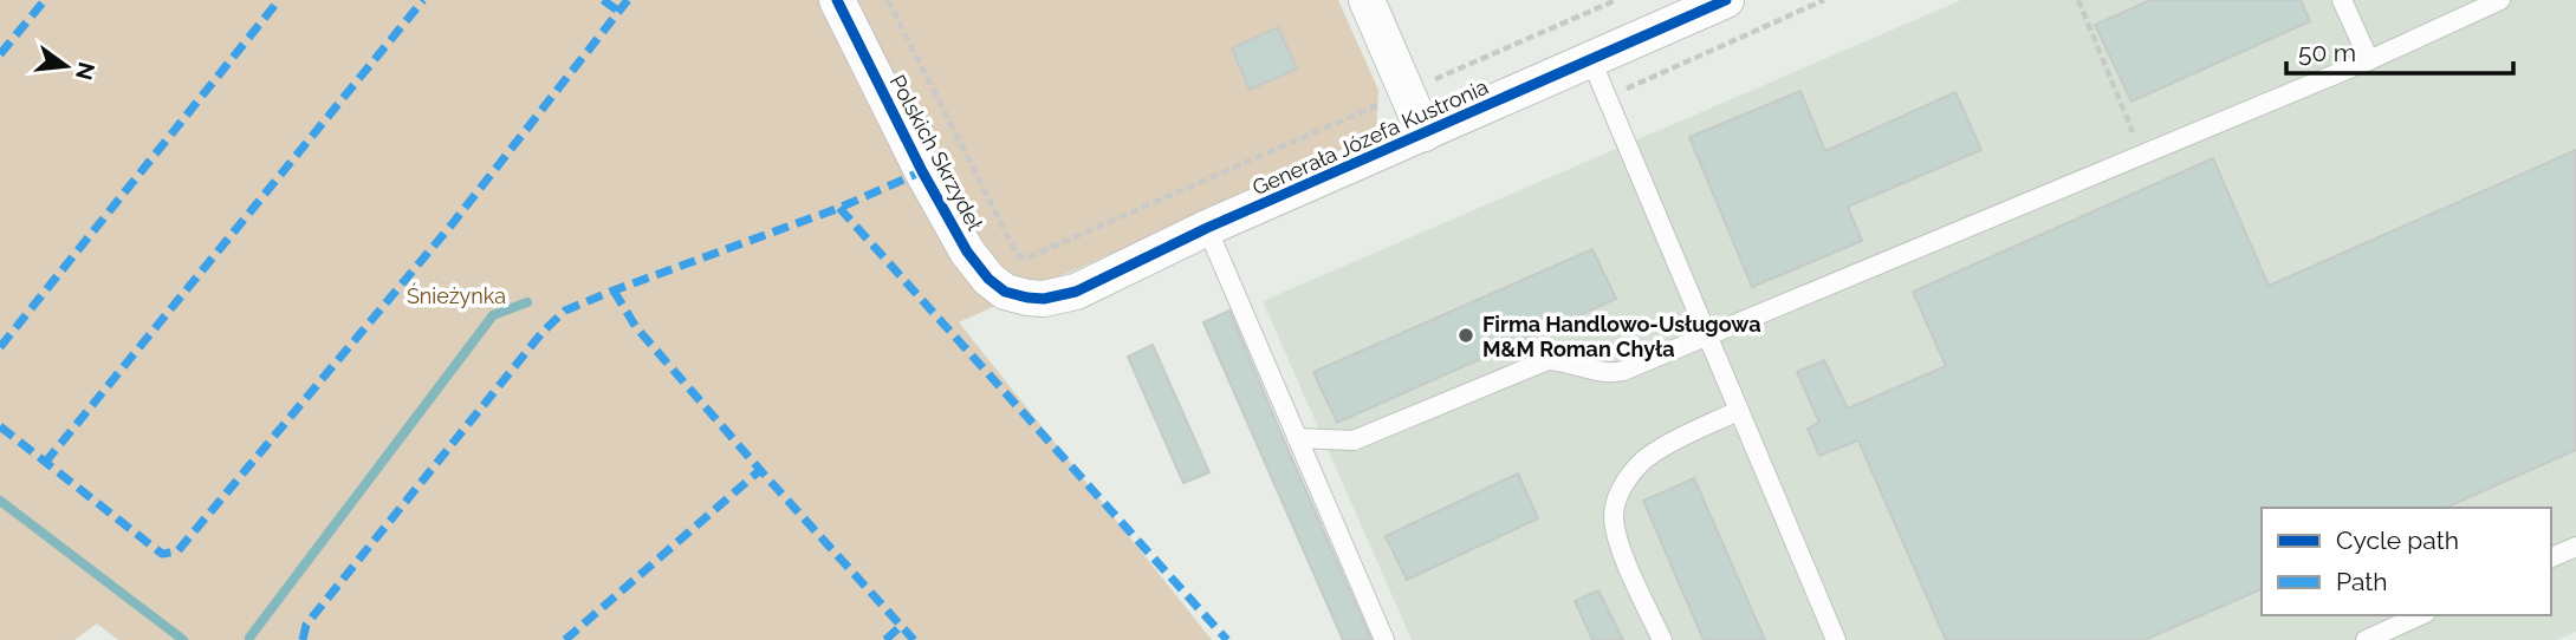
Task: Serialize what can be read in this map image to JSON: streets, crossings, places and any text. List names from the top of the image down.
{
  "streets": {
    "street": ["Generała Józefa Kustronia", "Polskich Skrzydeł"]
  },
  "crossings": [
    ["Generała Józefa Kustronia", "Polskich Skrzydeł"]
  ],
  "parks": ["Śnieżynka"],
  "places": ["Firma Handlowo-Usługowa M&M Roman Chyła"],
  "legend": ["Cycle path", "Path"],
  "scale_bar": "50 m",
  "north": "right"
}
